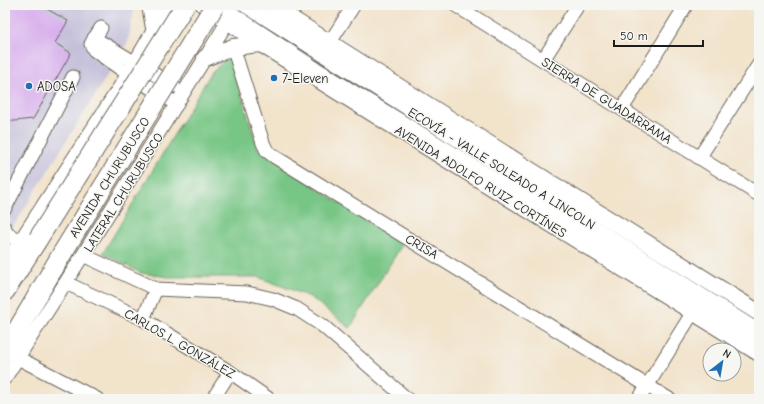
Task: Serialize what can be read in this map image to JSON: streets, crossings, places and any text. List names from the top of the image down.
{
  "streets": {
    "highway": ["AVENIDA CHURUBUSCO"],
    "main road": ["AVENIDA ADOLFO RUIZ CORTÍNES"],
    "street": [
      "SIERRA DE GUADARRAMA",
      "ECOVÍA - VALLE SOLEADO A LINCOLN",
      "LATERAL CHURUBUSCO",
      "CRISA",
      "CARLOS L. GONZÁLEZ"
    ]
  },
  "crossings": [
    ["AVENIDA CHURUBUSCO", "LATERAL CHURUBUSCO"],
    ["AVENIDA ADOLFO RUIZ CORTÍNES", "LATERAL CHURUBUSCO"],
    ["LATERAL CHURUBUSCO", "CARLOS L. GONZÁLEZ"]
  ],
  "places": ["7-Eleven", "ADOSA"],
  "scale_bar": "50 m",
  "north": "top right"
}
